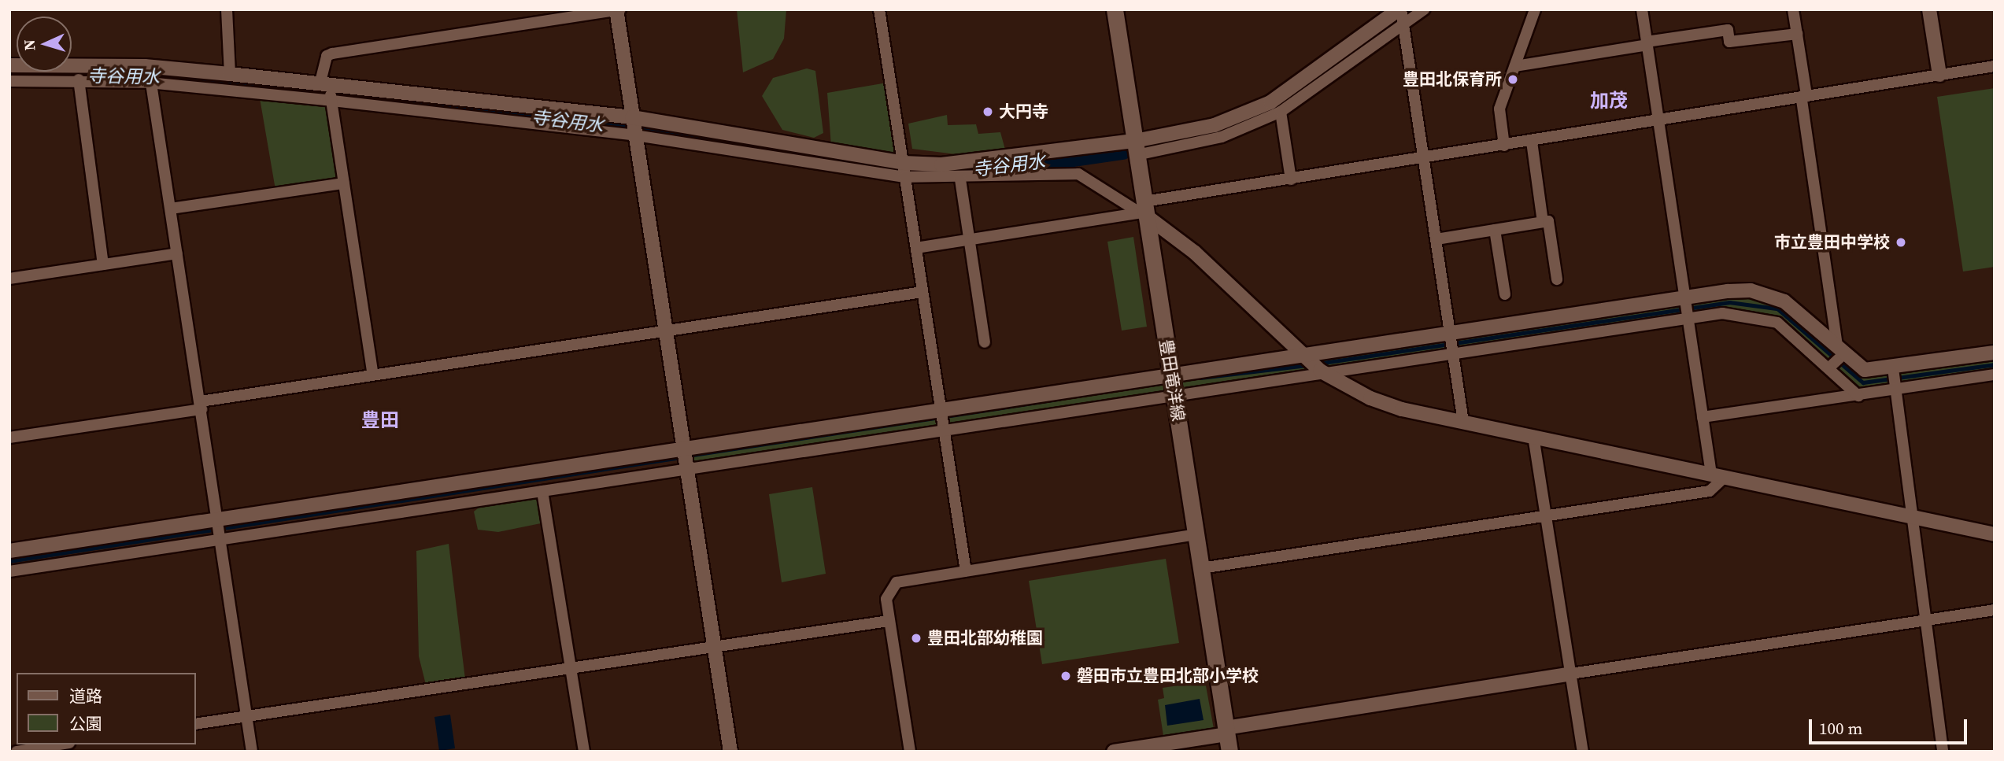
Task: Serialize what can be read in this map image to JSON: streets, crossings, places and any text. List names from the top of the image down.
{
  "streets": {
    "main road": ["豊田竜洋線"]
  },
  "districts": ["加茂", "豊田"],
  "water": ["寺谷用水"],
  "places": [
    "豊田北保育所",
    "大円寺",
    "市立豊田中学校",
    "豊田北部幼稚園",
    "磐田市立豊田北部小学校"
  ],
  "legend": ["道路", "公園"],
  "scale_bar": "100 m",
  "north": "left"
}
